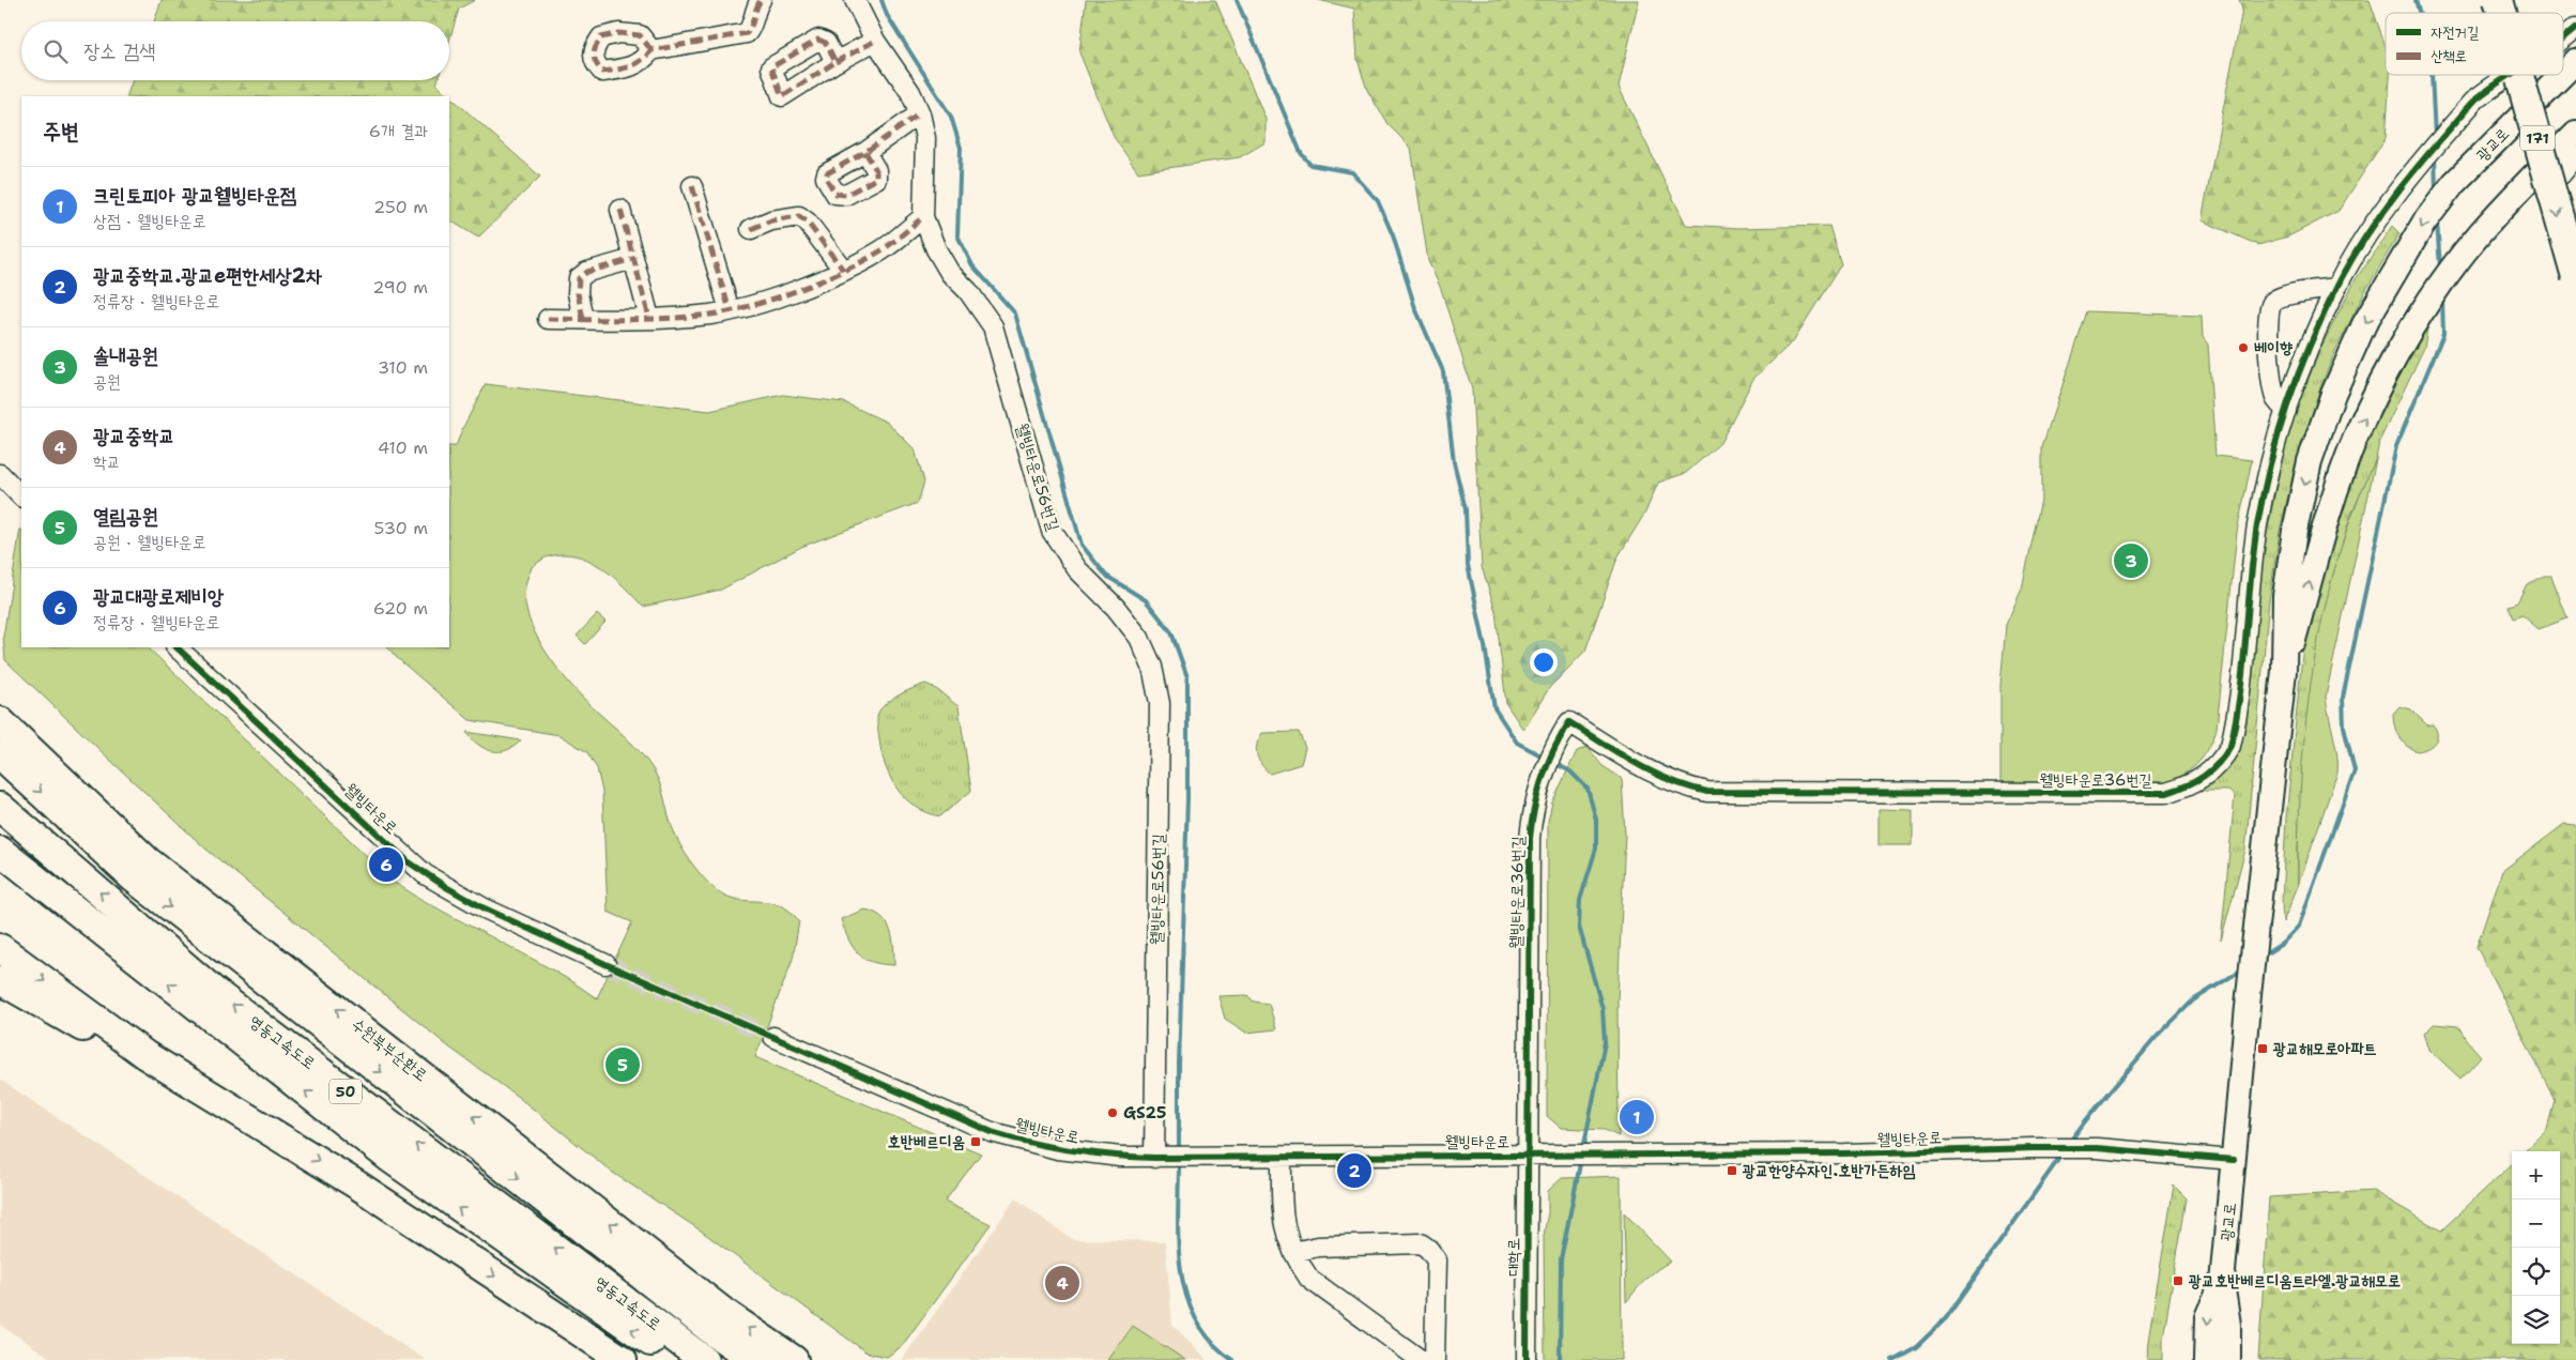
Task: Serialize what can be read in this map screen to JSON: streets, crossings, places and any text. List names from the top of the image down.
{
  "streets": {
    "highway": [
      "171",
      "영동고속도로",
      "수원북부순환로",
      "50"
    ],
    "main road": ["광교로"],
    "street": [
      "웰빙타운로56번길",
      "웰빙타운로36번길",
      "웰빙타운로",
      "대학로"
    ]
  },
  "crossings": [
    ["광교로", "웰빙타운로"],
    ["웰빙타운로56번길", "웰빙타운로"],
    ["웰빙타운로36번길", "웰빙타운로"],
    ["웰빙타운로36번길", "대학로"],
    ["웰빙타운로", "대학로"]
  ],
  "places": {
    "other": ["베이향", "GS25"],
    "transit": [
      "광교해모로아파트",
      "호반베르디움",
      "광교한양수자인.호반가든하임",
      "광교호반베르디움트라엘.광교해모로"
    ]
  },
  "legend": ["자전거길", "산책로"],
  "page": {
    "search": "장소 검색",
    "heading": ["주변", "6개 결과"],
    "list": [
      {
        "mark": "1",
        "name": "크린토피아 광교웰빙타운점",
        "note": "상점 · 웰빙타운로",
        "value": "250 m"
      },
      {
        "mark": "2",
        "name": "광교중학교.광교e편한세상2차",
        "note": "정류장 · 웰빙타운로",
        "value": "290 m"
      },
      {
        "mark": "3",
        "name": "솔내공원",
        "note": "공원",
        "value": "310 m"
      },
      {
        "mark": "4",
        "name": "광교중학교",
        "note": "학교",
        "value": "410 m"
      },
      {
        "mark": "5",
        "name": "열림공원",
        "note": "공원 · 웰빙타운로",
        "value": "530 m"
      },
      {
        "mark": "6",
        "name": "광교대광로제비앙",
        "note": "정류장 · 웰빙타운로",
        "value": "620 m"
      }
    ],
    "pins": [
      "3",
      "6",
      "5",
      "1",
      "2",
      "4"
    ],
    "map_buttons": ["+", "−"]
  }
}
